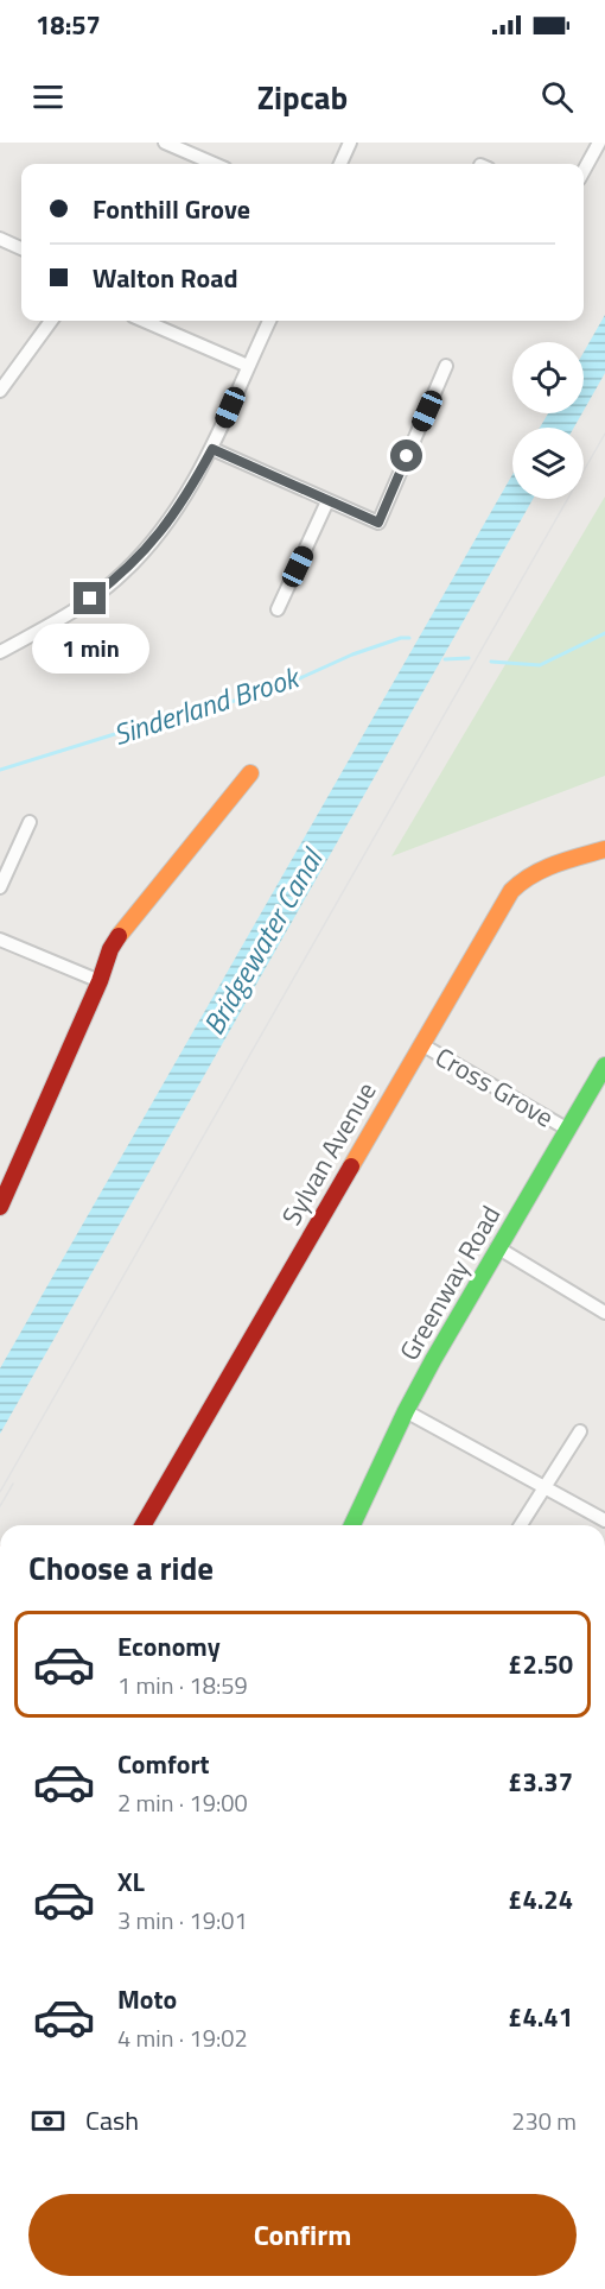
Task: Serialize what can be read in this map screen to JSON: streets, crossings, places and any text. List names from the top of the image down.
{
  "streets": {
    "street": ["Cross Grove", "Sylvan Avenue", "Greenway Road"]
  },
  "crossings": [
    ["Cross Grove", "Sylvan Avenue"],
    ["Cross Grove", "Greenway Road"]
  ],
  "water": ["Sinderland Brook", "Bridgewater Canal"],
  "page": {
    "status": "18:57",
    "header": "Zipcab",
    "banner": ["Fonthill Grove", "Walton Road"],
    "bubble": "1 min",
    "heading": "Choose a ride",
    "list": [
      {
        "name": "Economy",
        "note": "1 min · 18:59",
        "value": "£2.50"
      },
      {
        "name": "Comfort",
        "note": "2 min · 19:00",
        "value": "£3.37"
      },
      {
        "name": "XL",
        "note": "3 min · 19:01",
        "value": "£4.24"
      },
      {
        "name": "Moto",
        "note": "4 min · 19:02",
        "value": "£4.41"
      }
    ],
    "pay": ["Cash", "230 m"],
    "buttons": "Confirm"
  }
}
